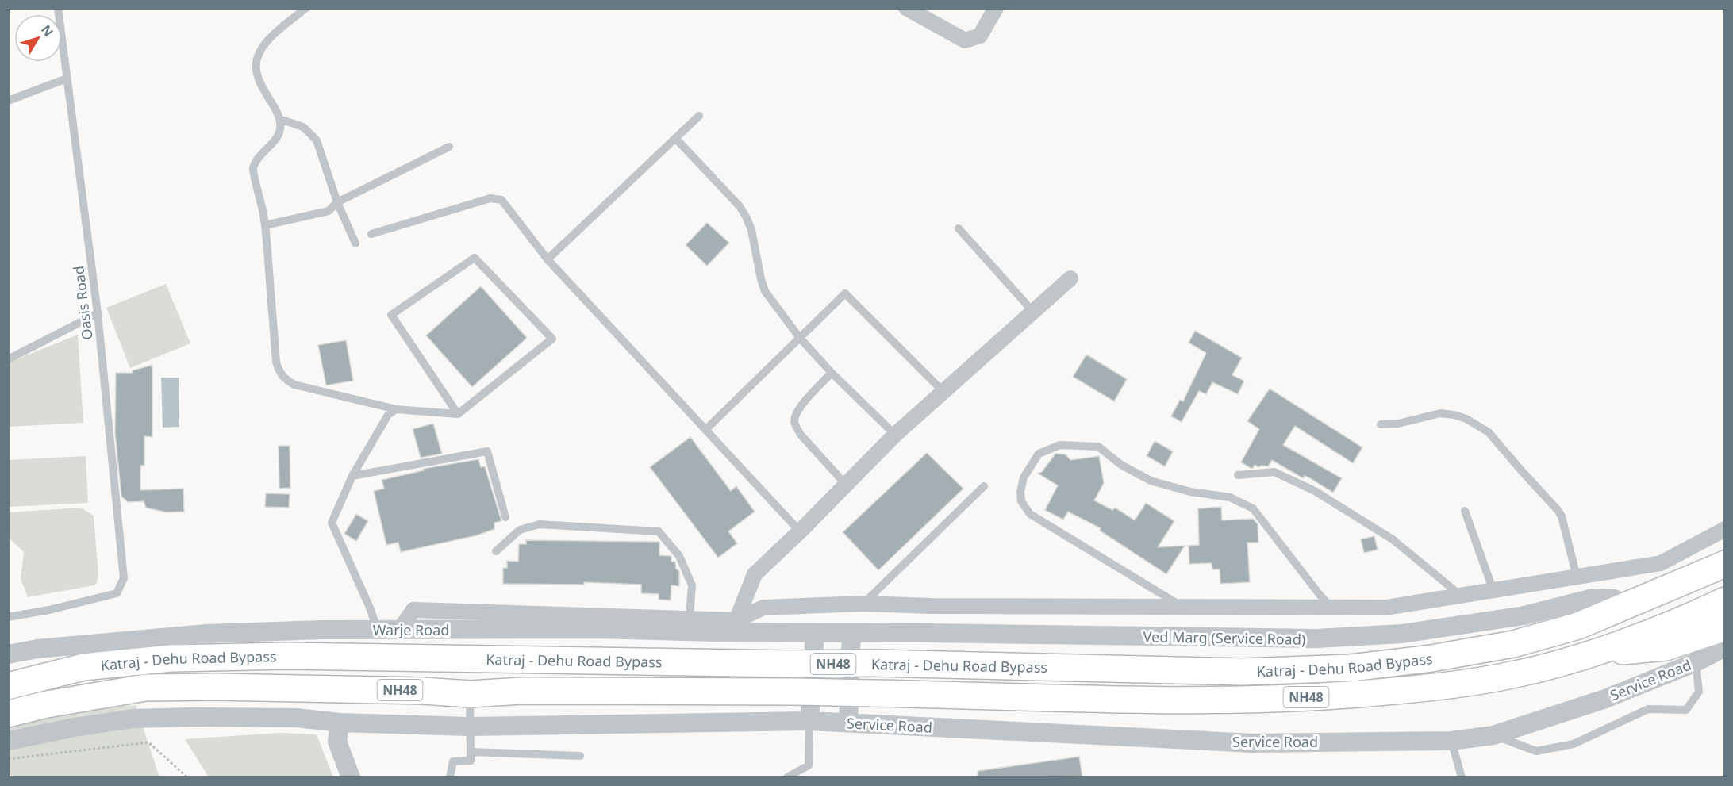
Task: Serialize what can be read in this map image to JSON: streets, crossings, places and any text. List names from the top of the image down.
{
  "streets": {
    "highway": ["Katraj - Dehu Road Bypass", "NH48"],
    "street": ["Warje Road", "Ved Marg (Service Road)", "Service Road"],
    "lane": ["Oasis Road"]
  },
  "crossings": [
    ["Warje Road", "Ved Marg (Service Road)"],
    ["Ved Marg (Service Road)", "Katraj - Dehu Road Bypass"]
  ],
  "north": "top right"
}
